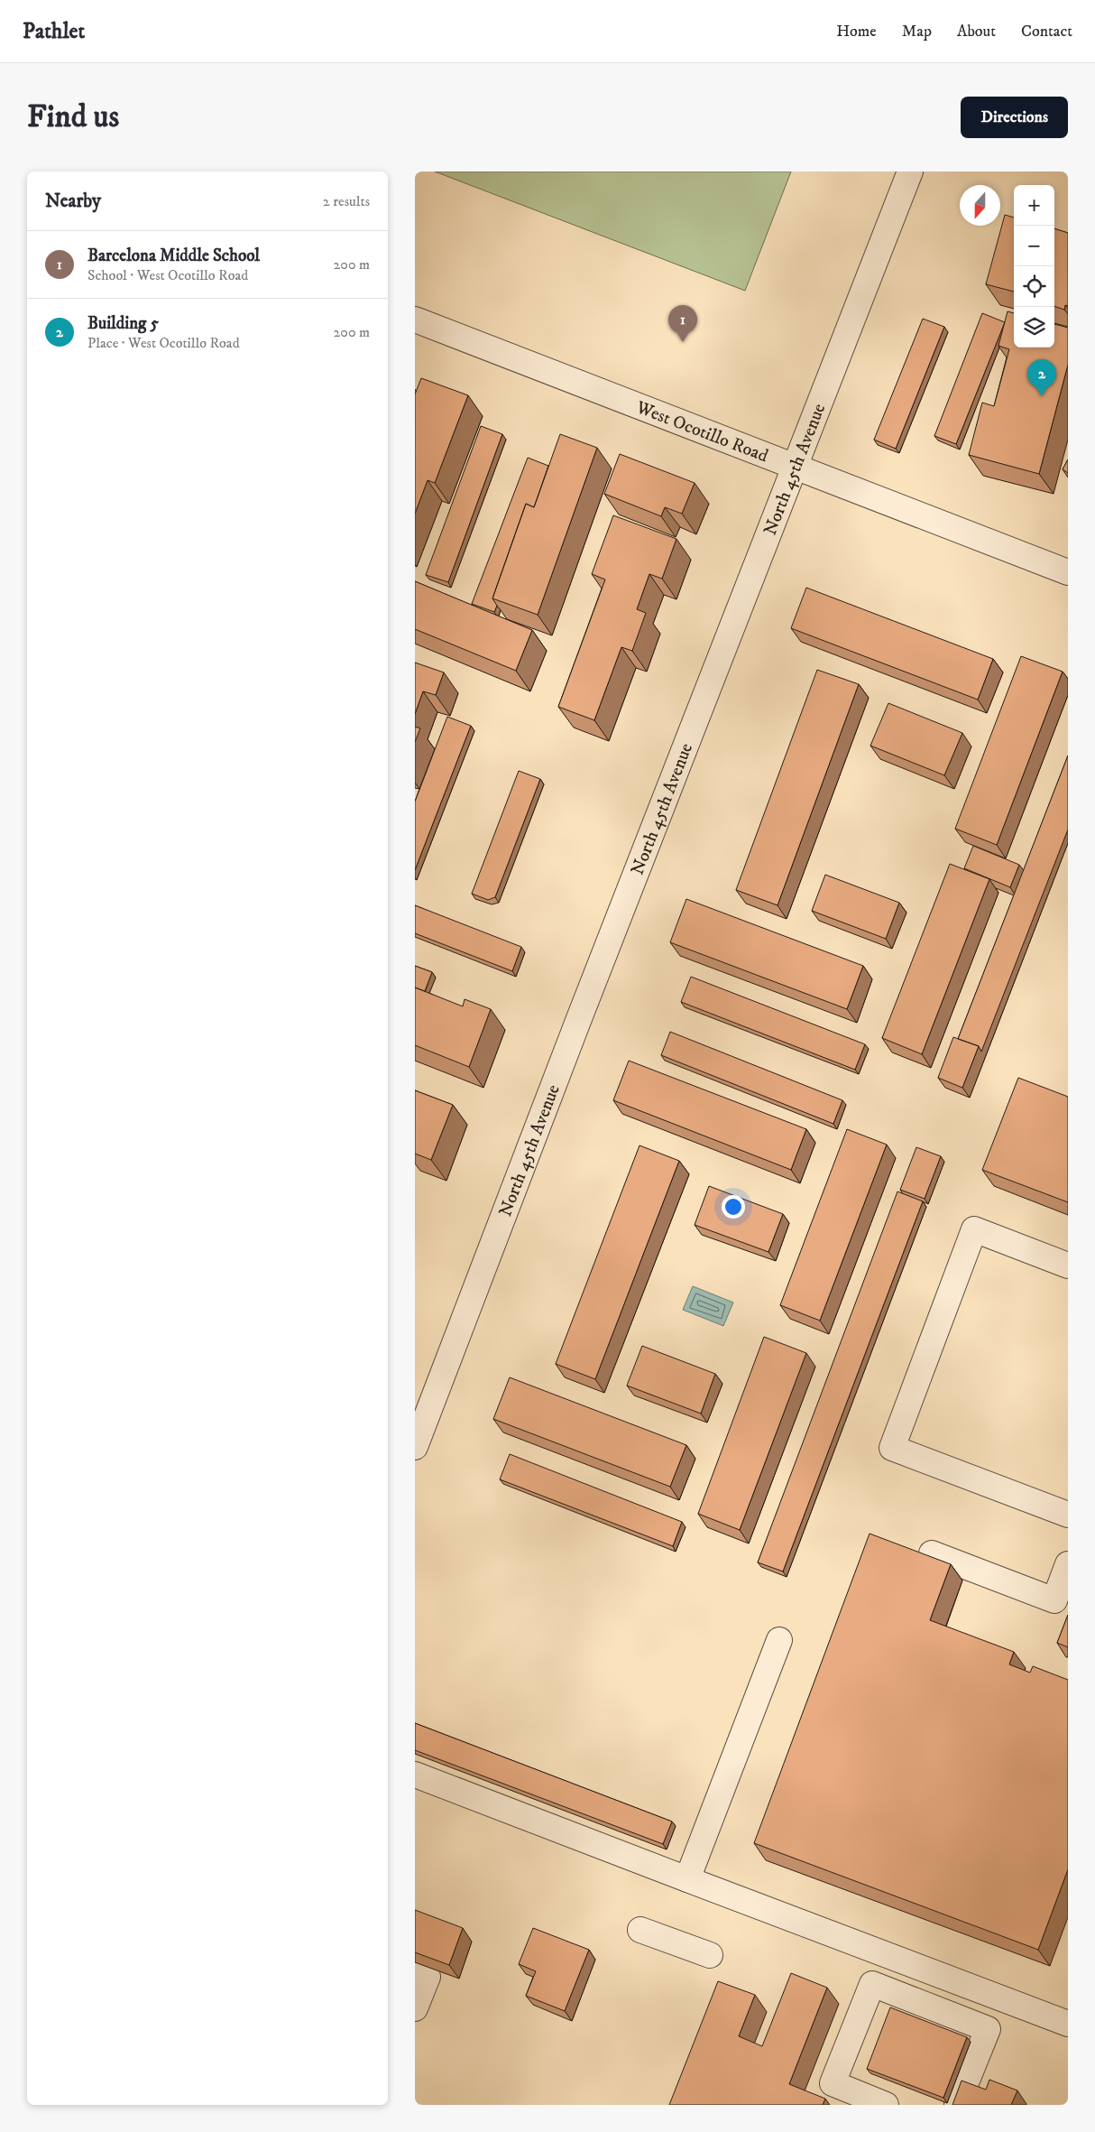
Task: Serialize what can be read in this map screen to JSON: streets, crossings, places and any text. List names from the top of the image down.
{
  "streets": {
    "street": ["West Ocotillo Road", "North 45th Avenue"]
  },
  "crossings": [
    ["West Ocotillo Road", "North 45th Avenue"]
  ],
  "north": "bottom",
  "page": {
    "header": "Pathlet",
    "nav": [
      "Home",
      "Map",
      "About",
      "Contact"
    ],
    "buttons": "Directions",
    "title": "Find us",
    "heading": ["Nearby", "2 results"],
    "map_buttons": ["+", "−"],
    "list": [
      {
        "mark": "1",
        "name": "Barcelona Middle School",
        "note": "School · West Ocotillo Road",
        "value": "200 m"
      },
      {
        "mark": "2",
        "name": "Building 5",
        "note": "Place · West Ocotillo Road",
        "value": "200 m"
      }
    ],
    "pins": ["1", "2"]
  }
}
